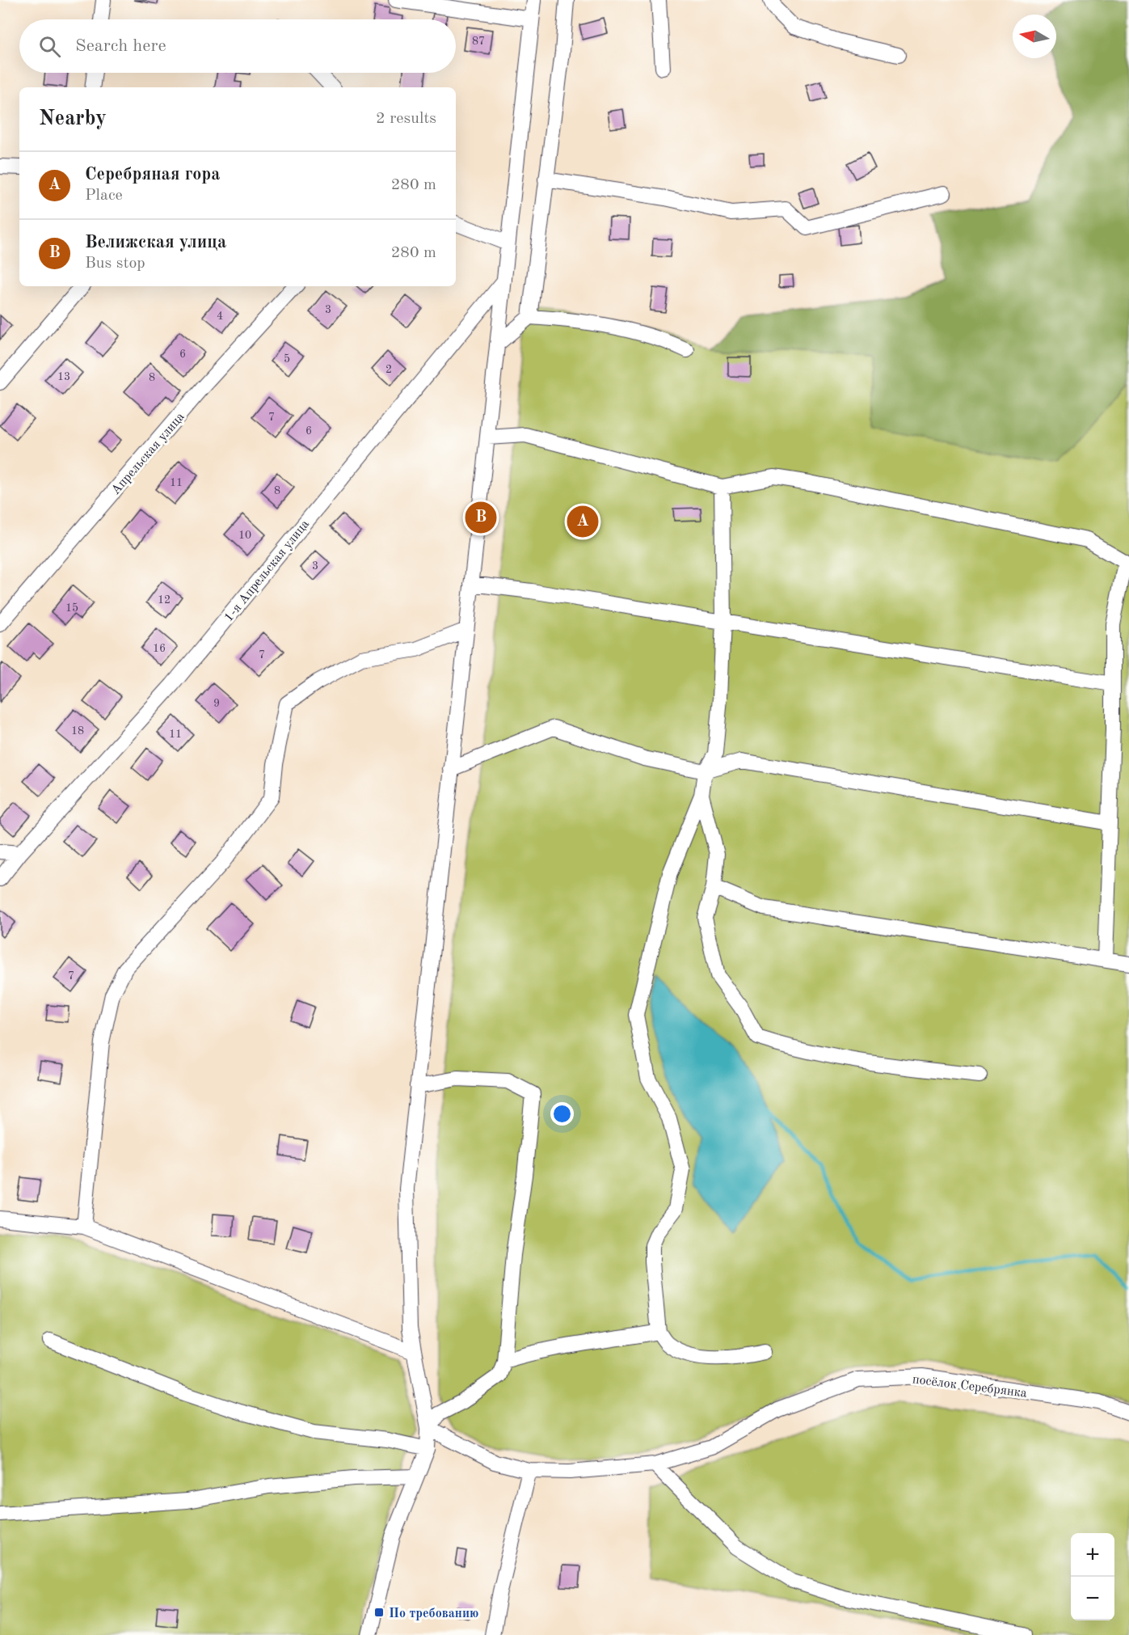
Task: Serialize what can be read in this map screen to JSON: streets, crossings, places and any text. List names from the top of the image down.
{
  "streets": {
    "street": ["Апрельская улица", "1-я Апрельская улица", "посёлок Серебрянка"]
  },
  "places": {
    "transit": ["По требованию"]
  },
  "house_numbers": [
    "87",
    "3",
    "4",
    "6",
    "5",
    "2",
    "13",
    "8",
    "7",
    "6",
    "11",
    "8",
    "10",
    "3",
    "12",
    "15",
    "16",
    "7",
    "9",
    "18",
    "11",
    "7"
  ],
  "north": "left",
  "page": {
    "search": "Search here",
    "heading": ["Nearby", "2 results"],
    "list": [
      {
        "mark": "A",
        "name": "Серебряная гора",
        "note": "Place",
        "value": "280 m"
      },
      {
        "mark": "B",
        "name": "Велижская улица",
        "note": "Bus stop",
        "value": "280 m"
      }
    ],
    "pins": ["B", "A"],
    "map_buttons": ["+", "−"]
  }
}
